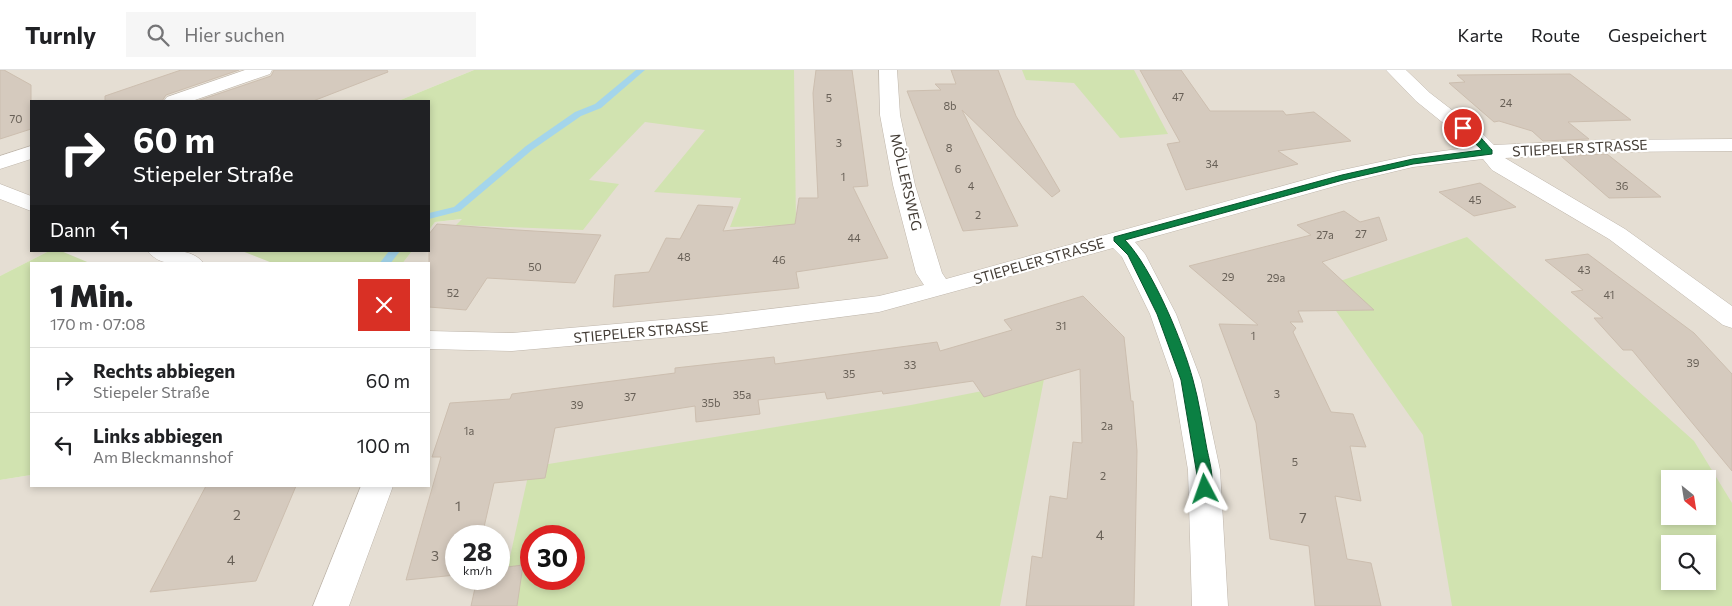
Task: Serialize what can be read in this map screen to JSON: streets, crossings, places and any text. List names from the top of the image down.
{
  "streets": {
    "street": ["STIEPELER STRASSE", "MÖLLERSWEG"]
  },
  "crossings": [
    ["STIEPELER STRASSE", "MÖLLERSWEG"]
  ],
  "house_numbers": [
    "47",
    "5",
    "24",
    "8b",
    "70",
    "3",
    "8",
    "34",
    "6",
    "1",
    "4",
    "36",
    "45",
    "2",
    "27",
    "27a",
    "44",
    "48",
    "46",
    "50",
    "43",
    "29",
    "29a",
    "52",
    "41",
    "31",
    "1",
    "39",
    "33",
    "35",
    "3",
    "35a",
    "37",
    "35b",
    "39",
    "2a",
    "1a",
    "5",
    "2",
    "1",
    "2",
    "7",
    "4",
    "3",
    "4"
  ],
  "north": "bottom right",
  "page": {
    "header": "Turnly",
    "search": "Hier suchen",
    "nav": ["Karte", "Route", "Gespeichert"],
    "turn": ["60 m", "Stiepeler Straße"],
    "then": "Dann",
    "heading": ["1 Min.", "170 m · 07:08"],
    "list": [
      {
        "name": "Rechts abbiegen",
        "note": "Stiepeler Straße",
        "value": "60 m"
      },
      {
        "name": "Links abbiegen",
        "note": "Am Bleckmannshof",
        "value": "100 m"
      }
    ],
    "speed": "28 km/h",
    "limit": "30"
  }
}
